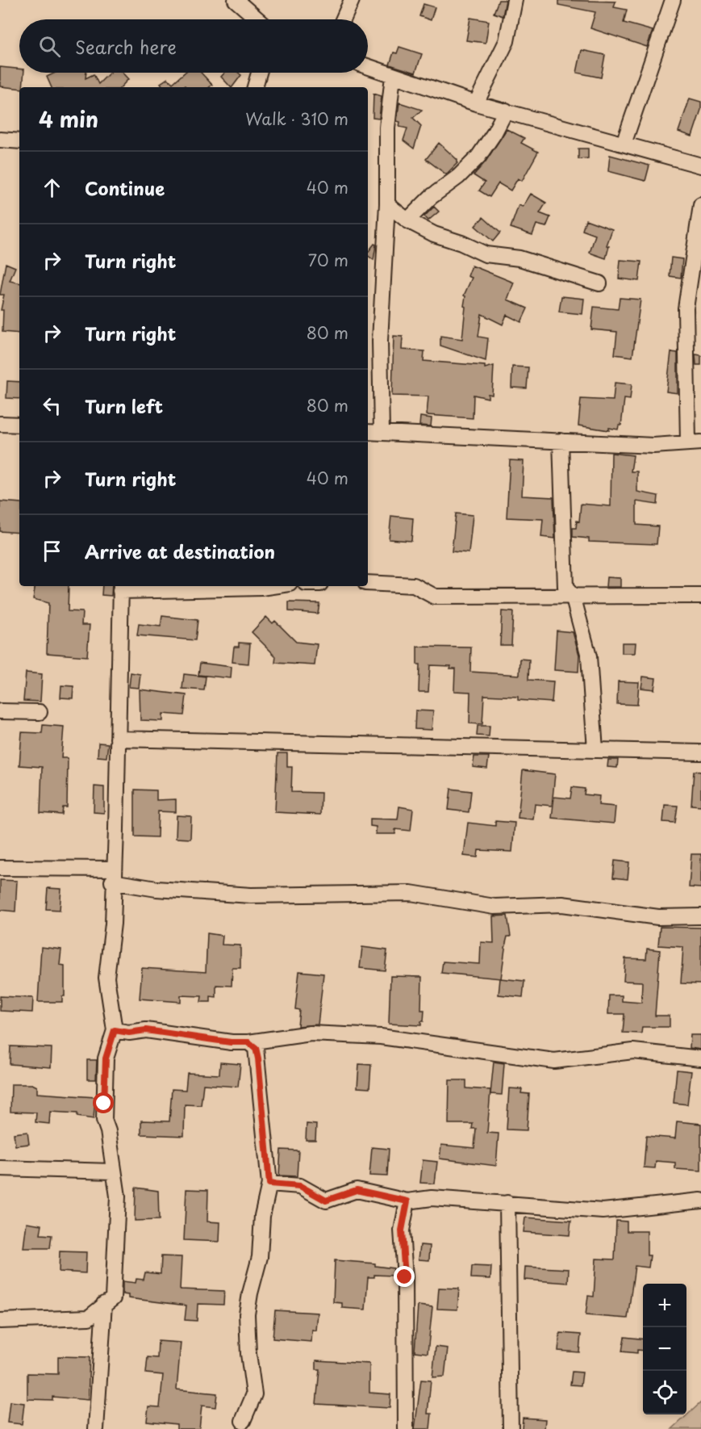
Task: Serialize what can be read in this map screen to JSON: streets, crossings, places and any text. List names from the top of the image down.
{
  "page": {
    "search": "Search here",
    "heading": ["4 min", "Walk · 310 m"],
    "list": [
      ["Continue", "40 m"],
      ["Turn right", "70 m"],
      ["Turn right", "80 m"],
      ["Turn left", "80 m"],
      ["Turn right", "40 m"],
      "Arrive at destination"
    ],
    "map_buttons": ["+", "−"]
  }
}
